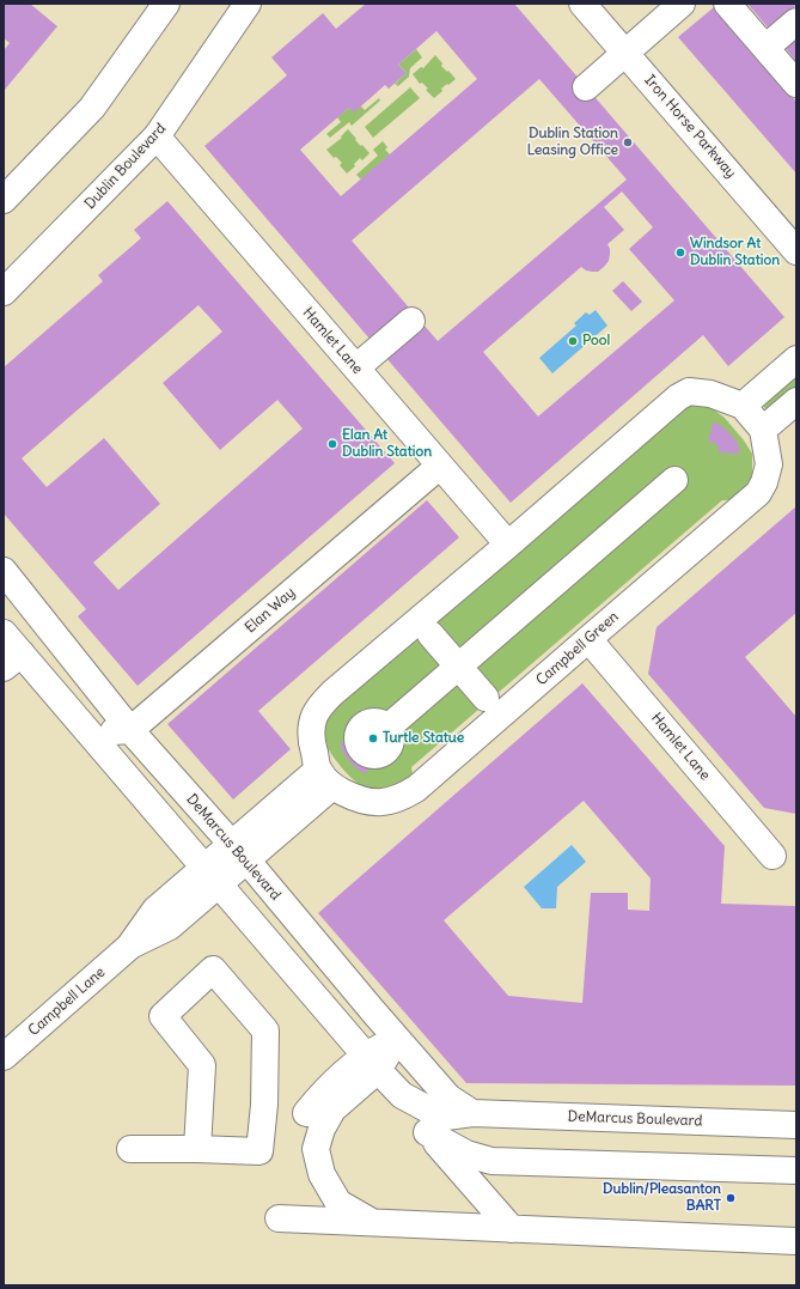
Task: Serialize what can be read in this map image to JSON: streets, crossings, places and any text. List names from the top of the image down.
{
  "streets": {
    "street": [
      "Iron Horse Parkway",
      "Dublin Boulevard",
      "Hamlet Lane",
      "Elan Way",
      "Campbell Green",
      "DeMarcus Boulevard",
      "Campbell Lane"
    ]
  },
  "crossings": [
    ["Dublin Boulevard", "Hamlet Lane"],
    ["Hamlet Lane", "Elan Way"],
    ["Hamlet Lane", "Campbell Green"],
    ["Elan Way", "DeMarcus Boulevard"],
    ["DeMarcus Boulevard", "Campbell Lane"]
  ],
  "places": [
    "Dublin Station Leasing Office",
    "Windsor At Dublin Station",
    "Pool",
    "Elan At Dublin Station",
    "Turtle Statue",
    "Dublin/Pleasanton BART"
  ]
}
